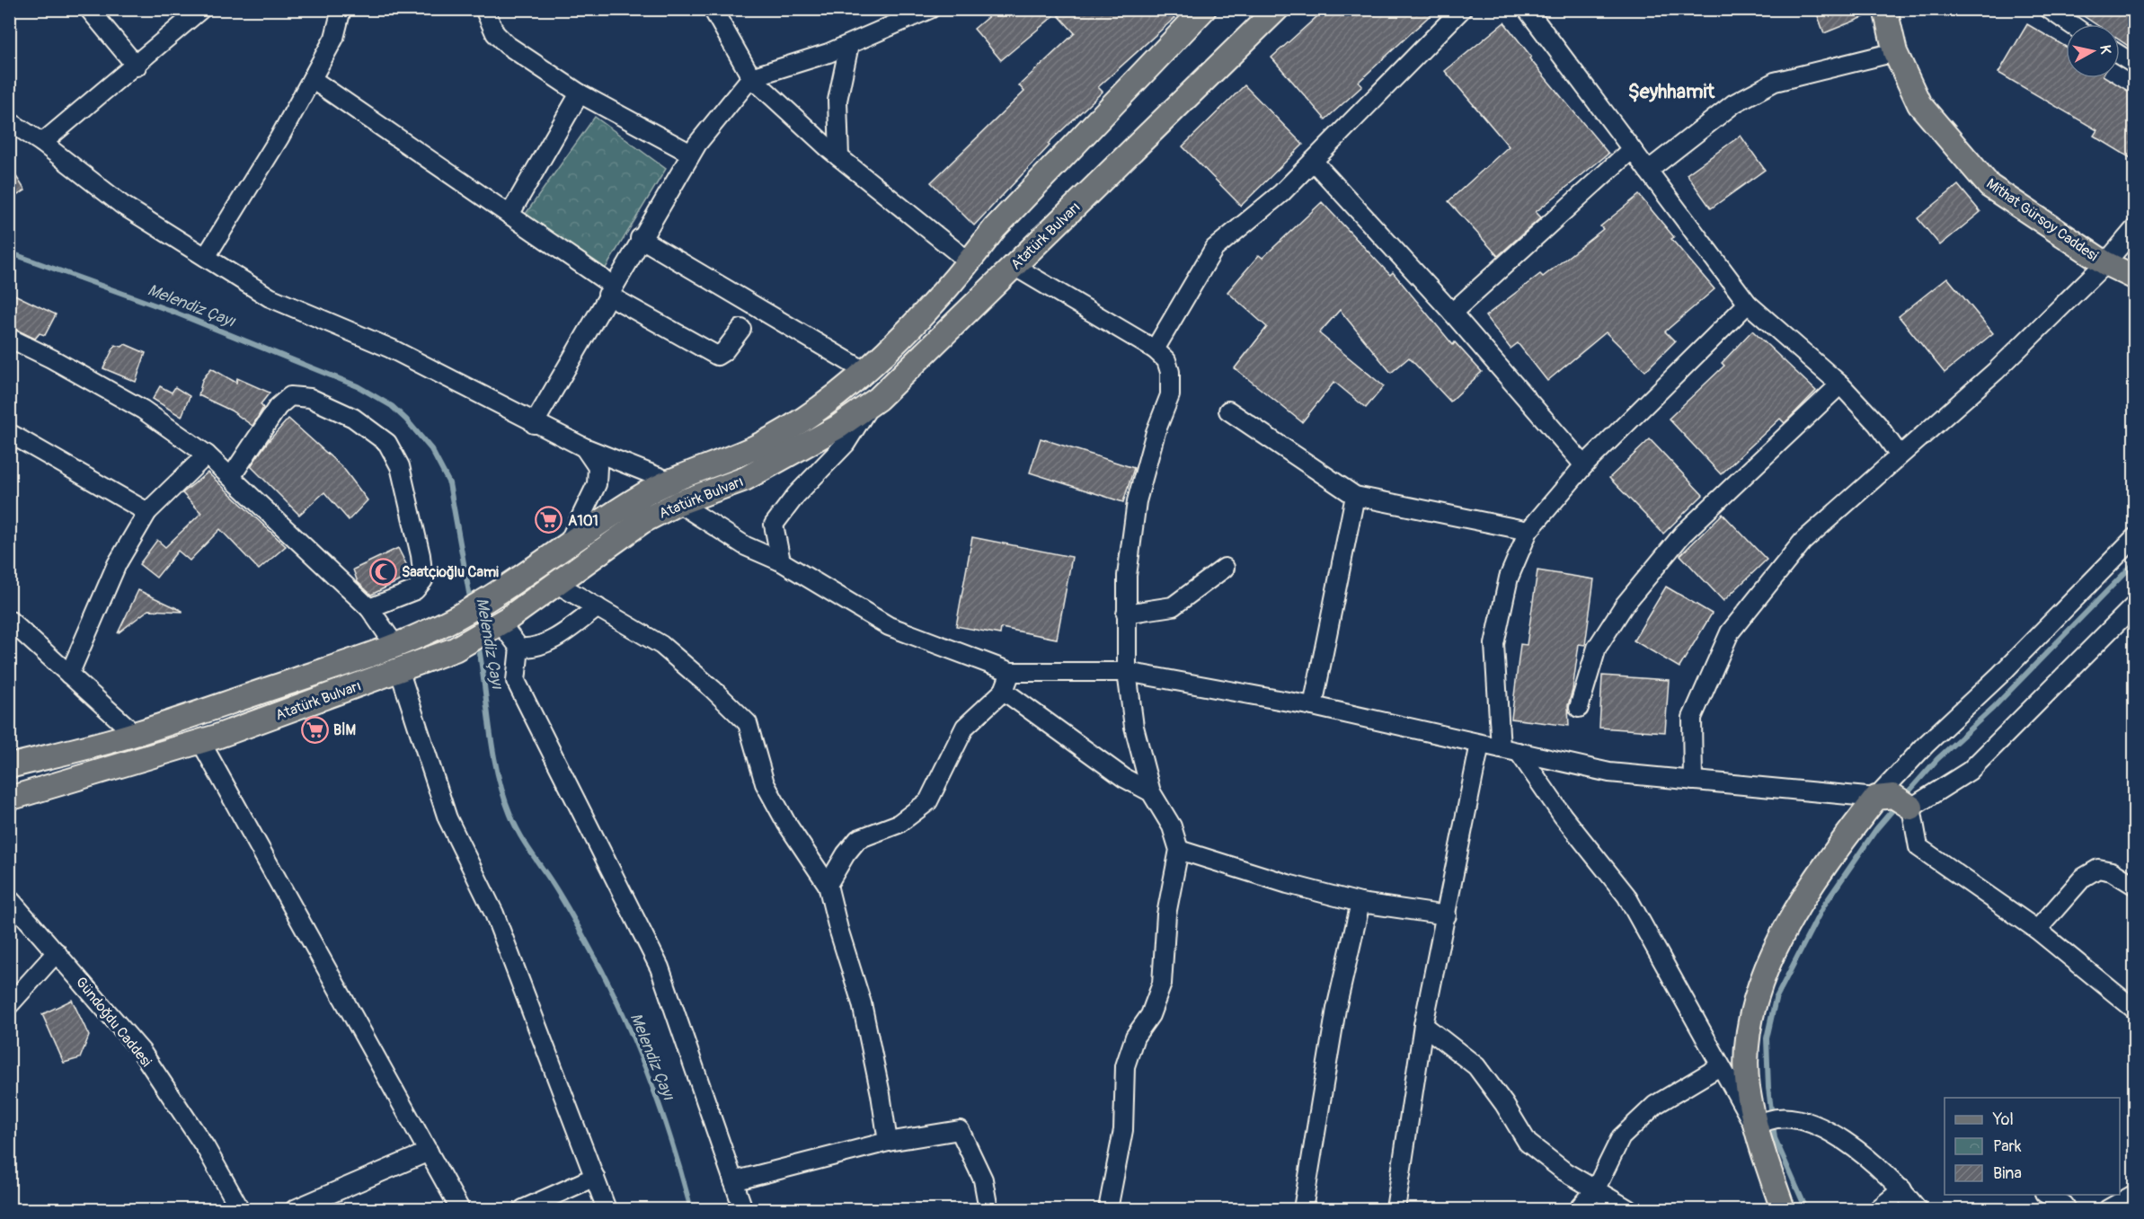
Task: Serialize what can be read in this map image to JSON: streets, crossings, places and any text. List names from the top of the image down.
{
  "streets": {
    "main road": ["Mithat Gürsoy Caddesi", "Atatürk Bulvarı"],
    "street": ["Gündoğdu Caddesi"]
  },
  "districts": ["Şeyhhamit"],
  "water": ["Melendiz Çayı"],
  "places": {
    "supermarket": ["A101", "BİM"],
    "mosque": ["Saatçioğlu Cami"]
  },
  "legend": ["Yol", "Park", "Bina"],
  "north": "right"
}
